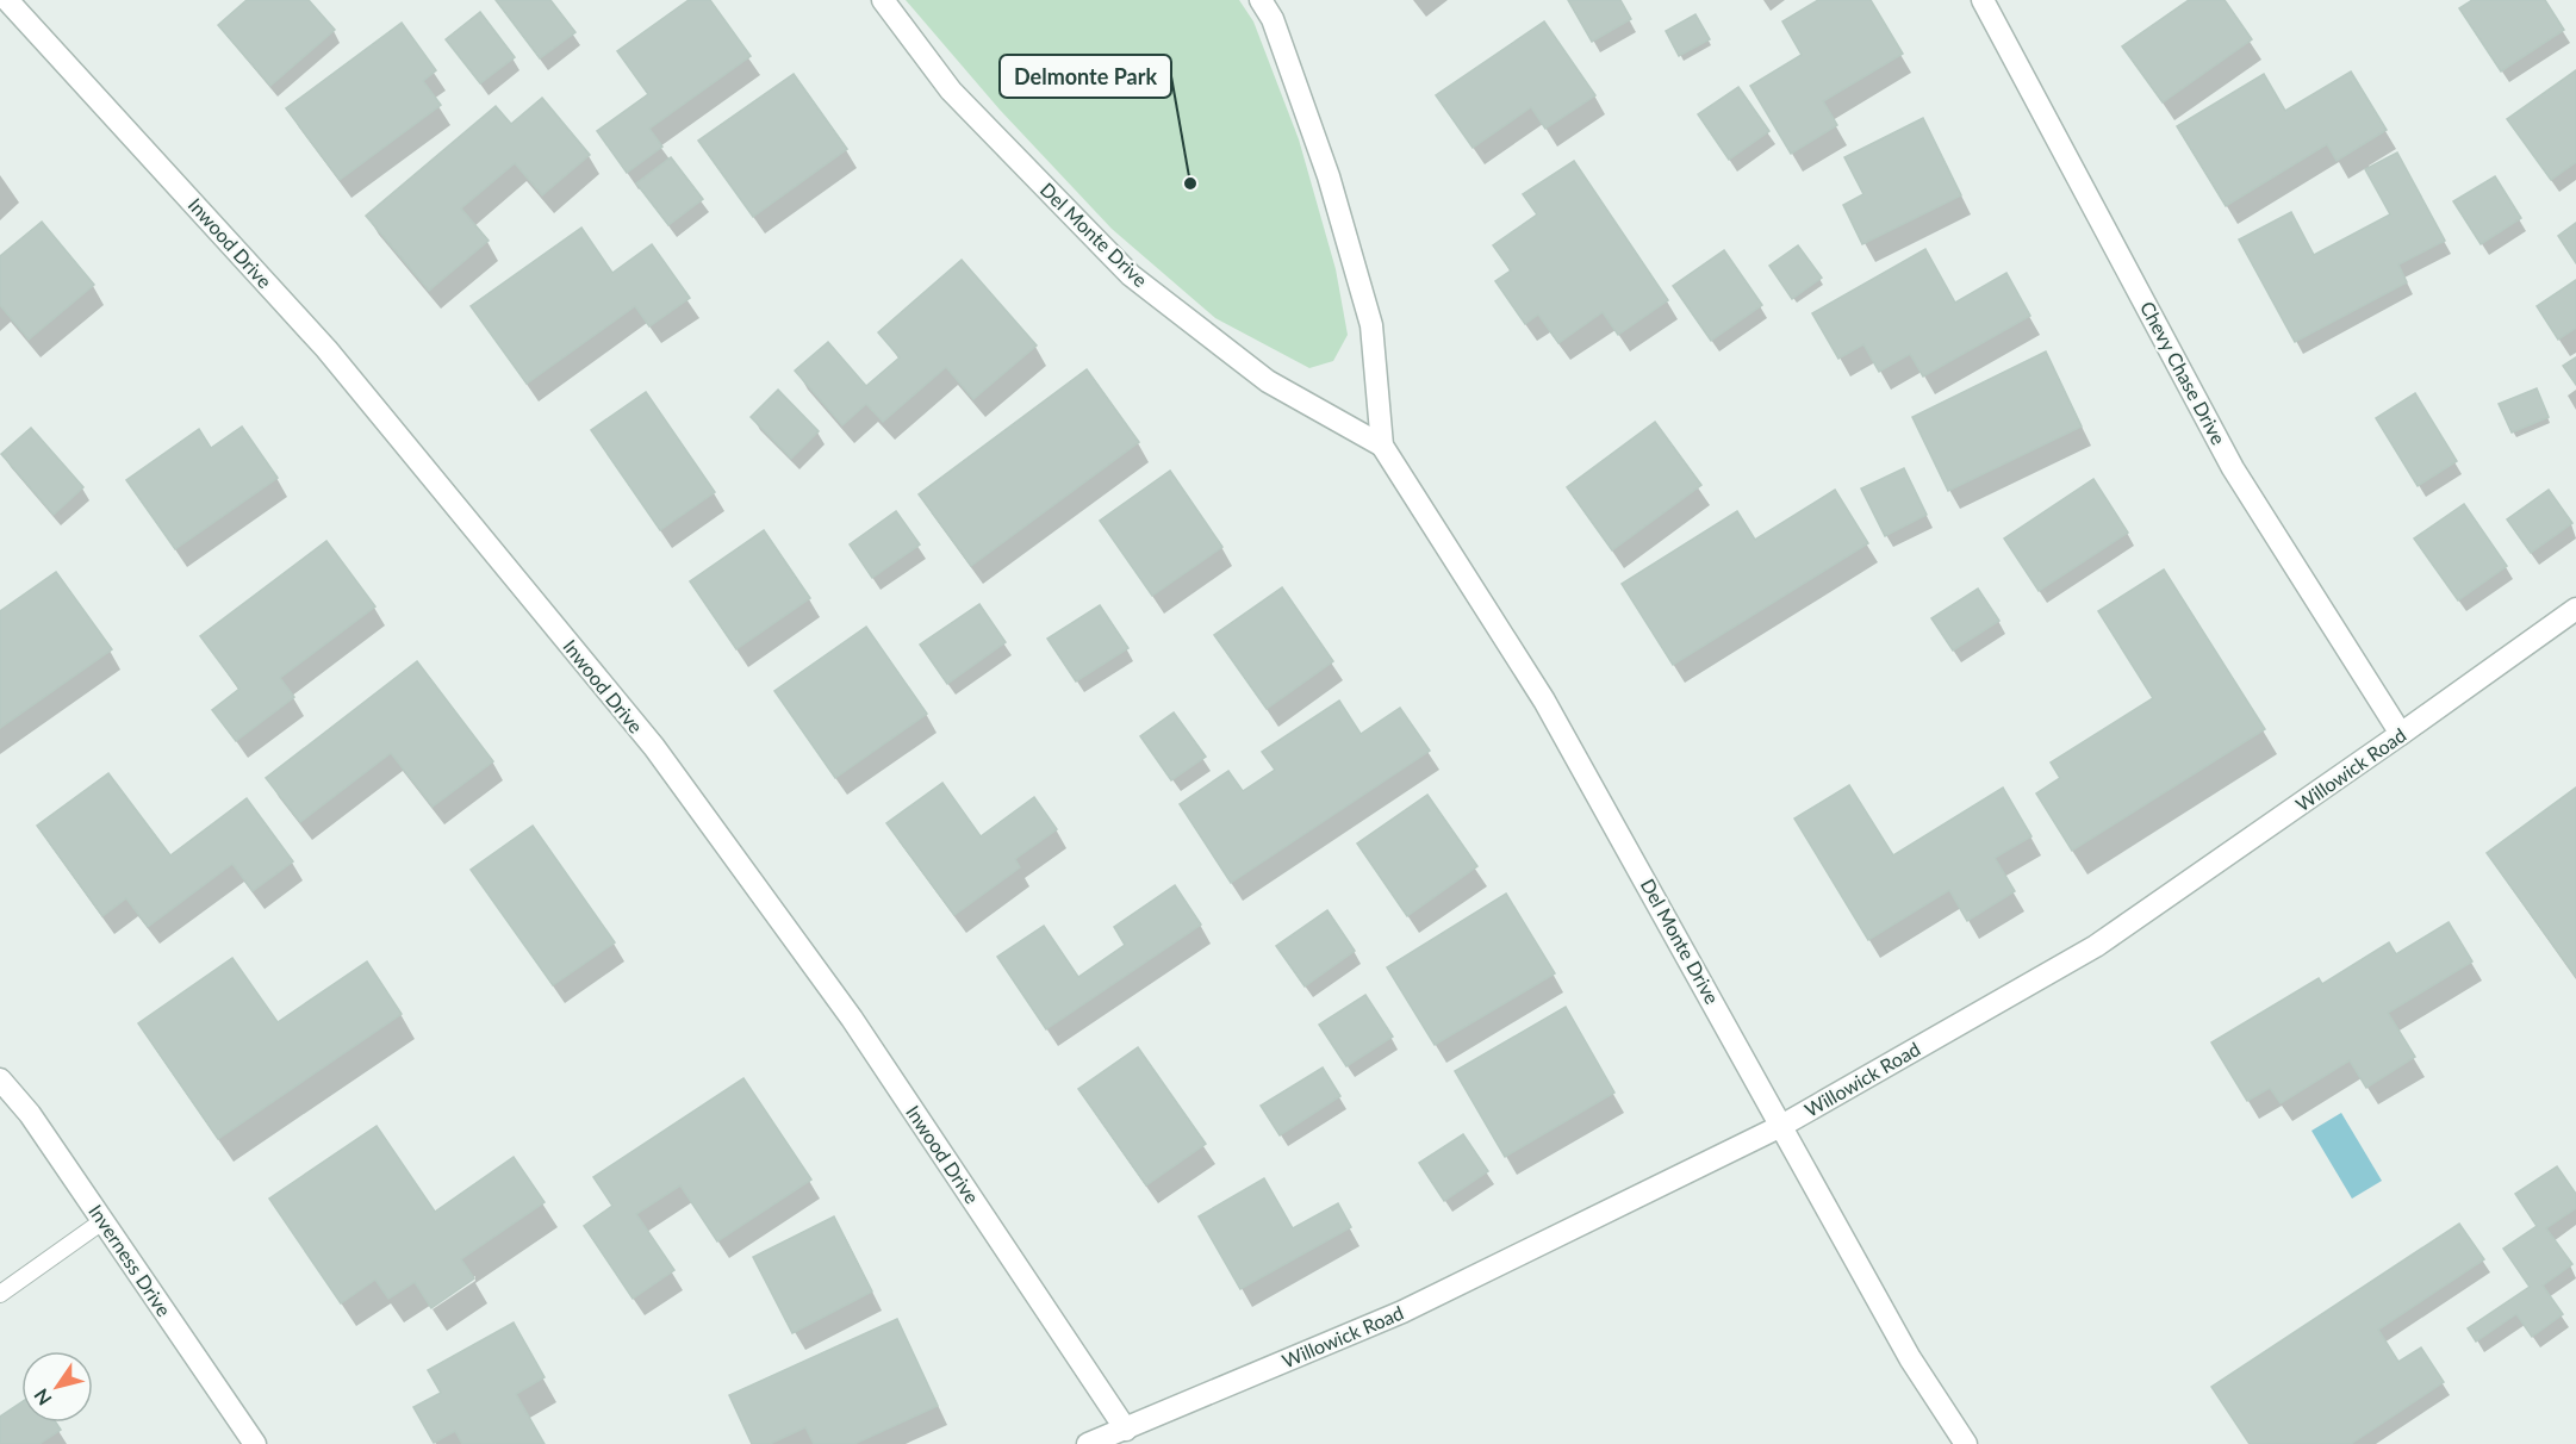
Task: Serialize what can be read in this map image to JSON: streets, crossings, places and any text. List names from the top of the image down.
{
  "streets": {
    "street": [
      "Del Monte Drive",
      "Inwood Drive",
      "Chevy Chase Drive",
      "Willowick Road",
      "Inverness Drive"
    ]
  },
  "crossings": [
    ["Del Monte Drive", "Willowick Road"],
    ["Inwood Drive", "Willowick Road"],
    ["Chevy Chase Drive", "Willowick Road"]
  ],
  "places": ["Delmonte Park"],
  "north": "bottom left"
}
